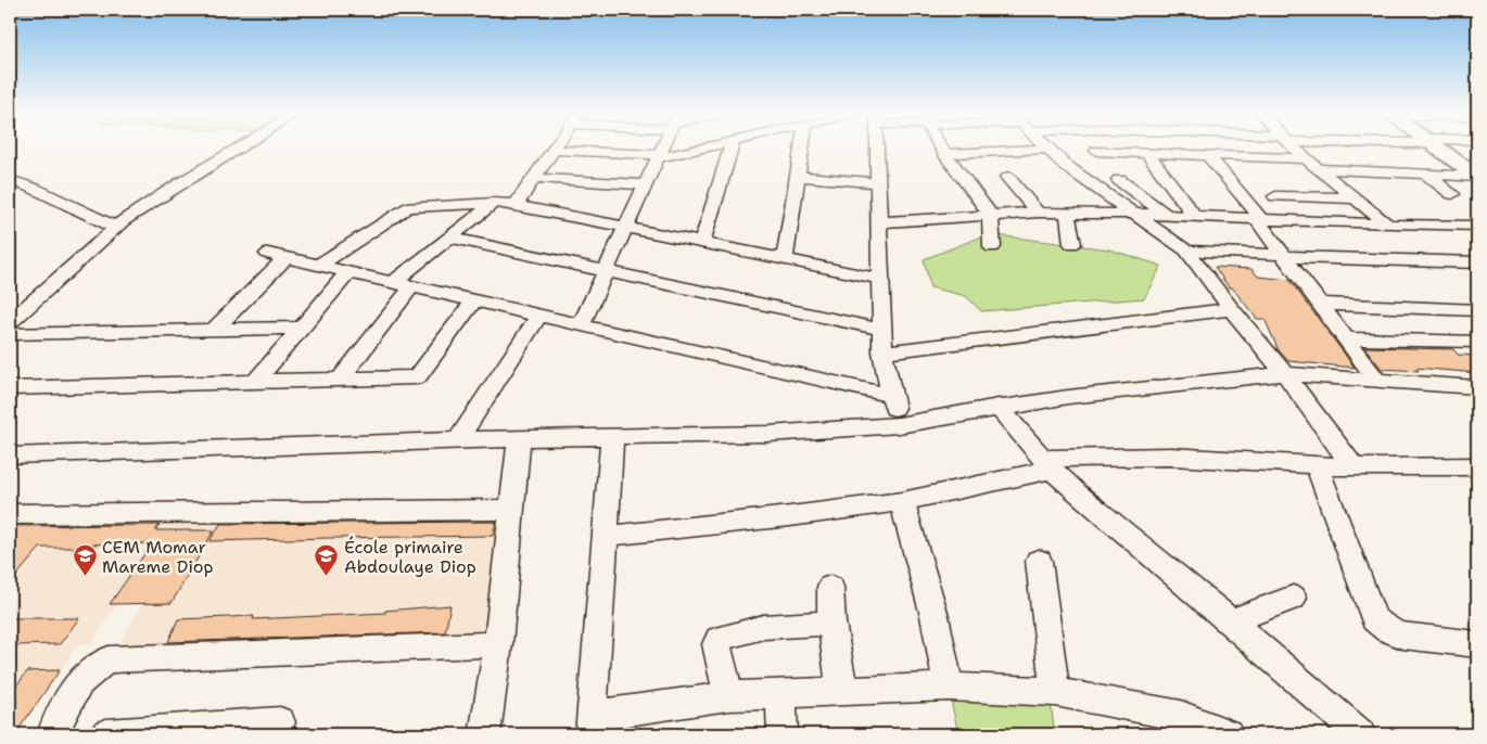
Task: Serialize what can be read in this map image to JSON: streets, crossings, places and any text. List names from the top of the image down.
{
  "places": {
    "school or university": ["CEM Momar Mareme Diop", "École primaire Abdoulaye Diop"]
  }
}
